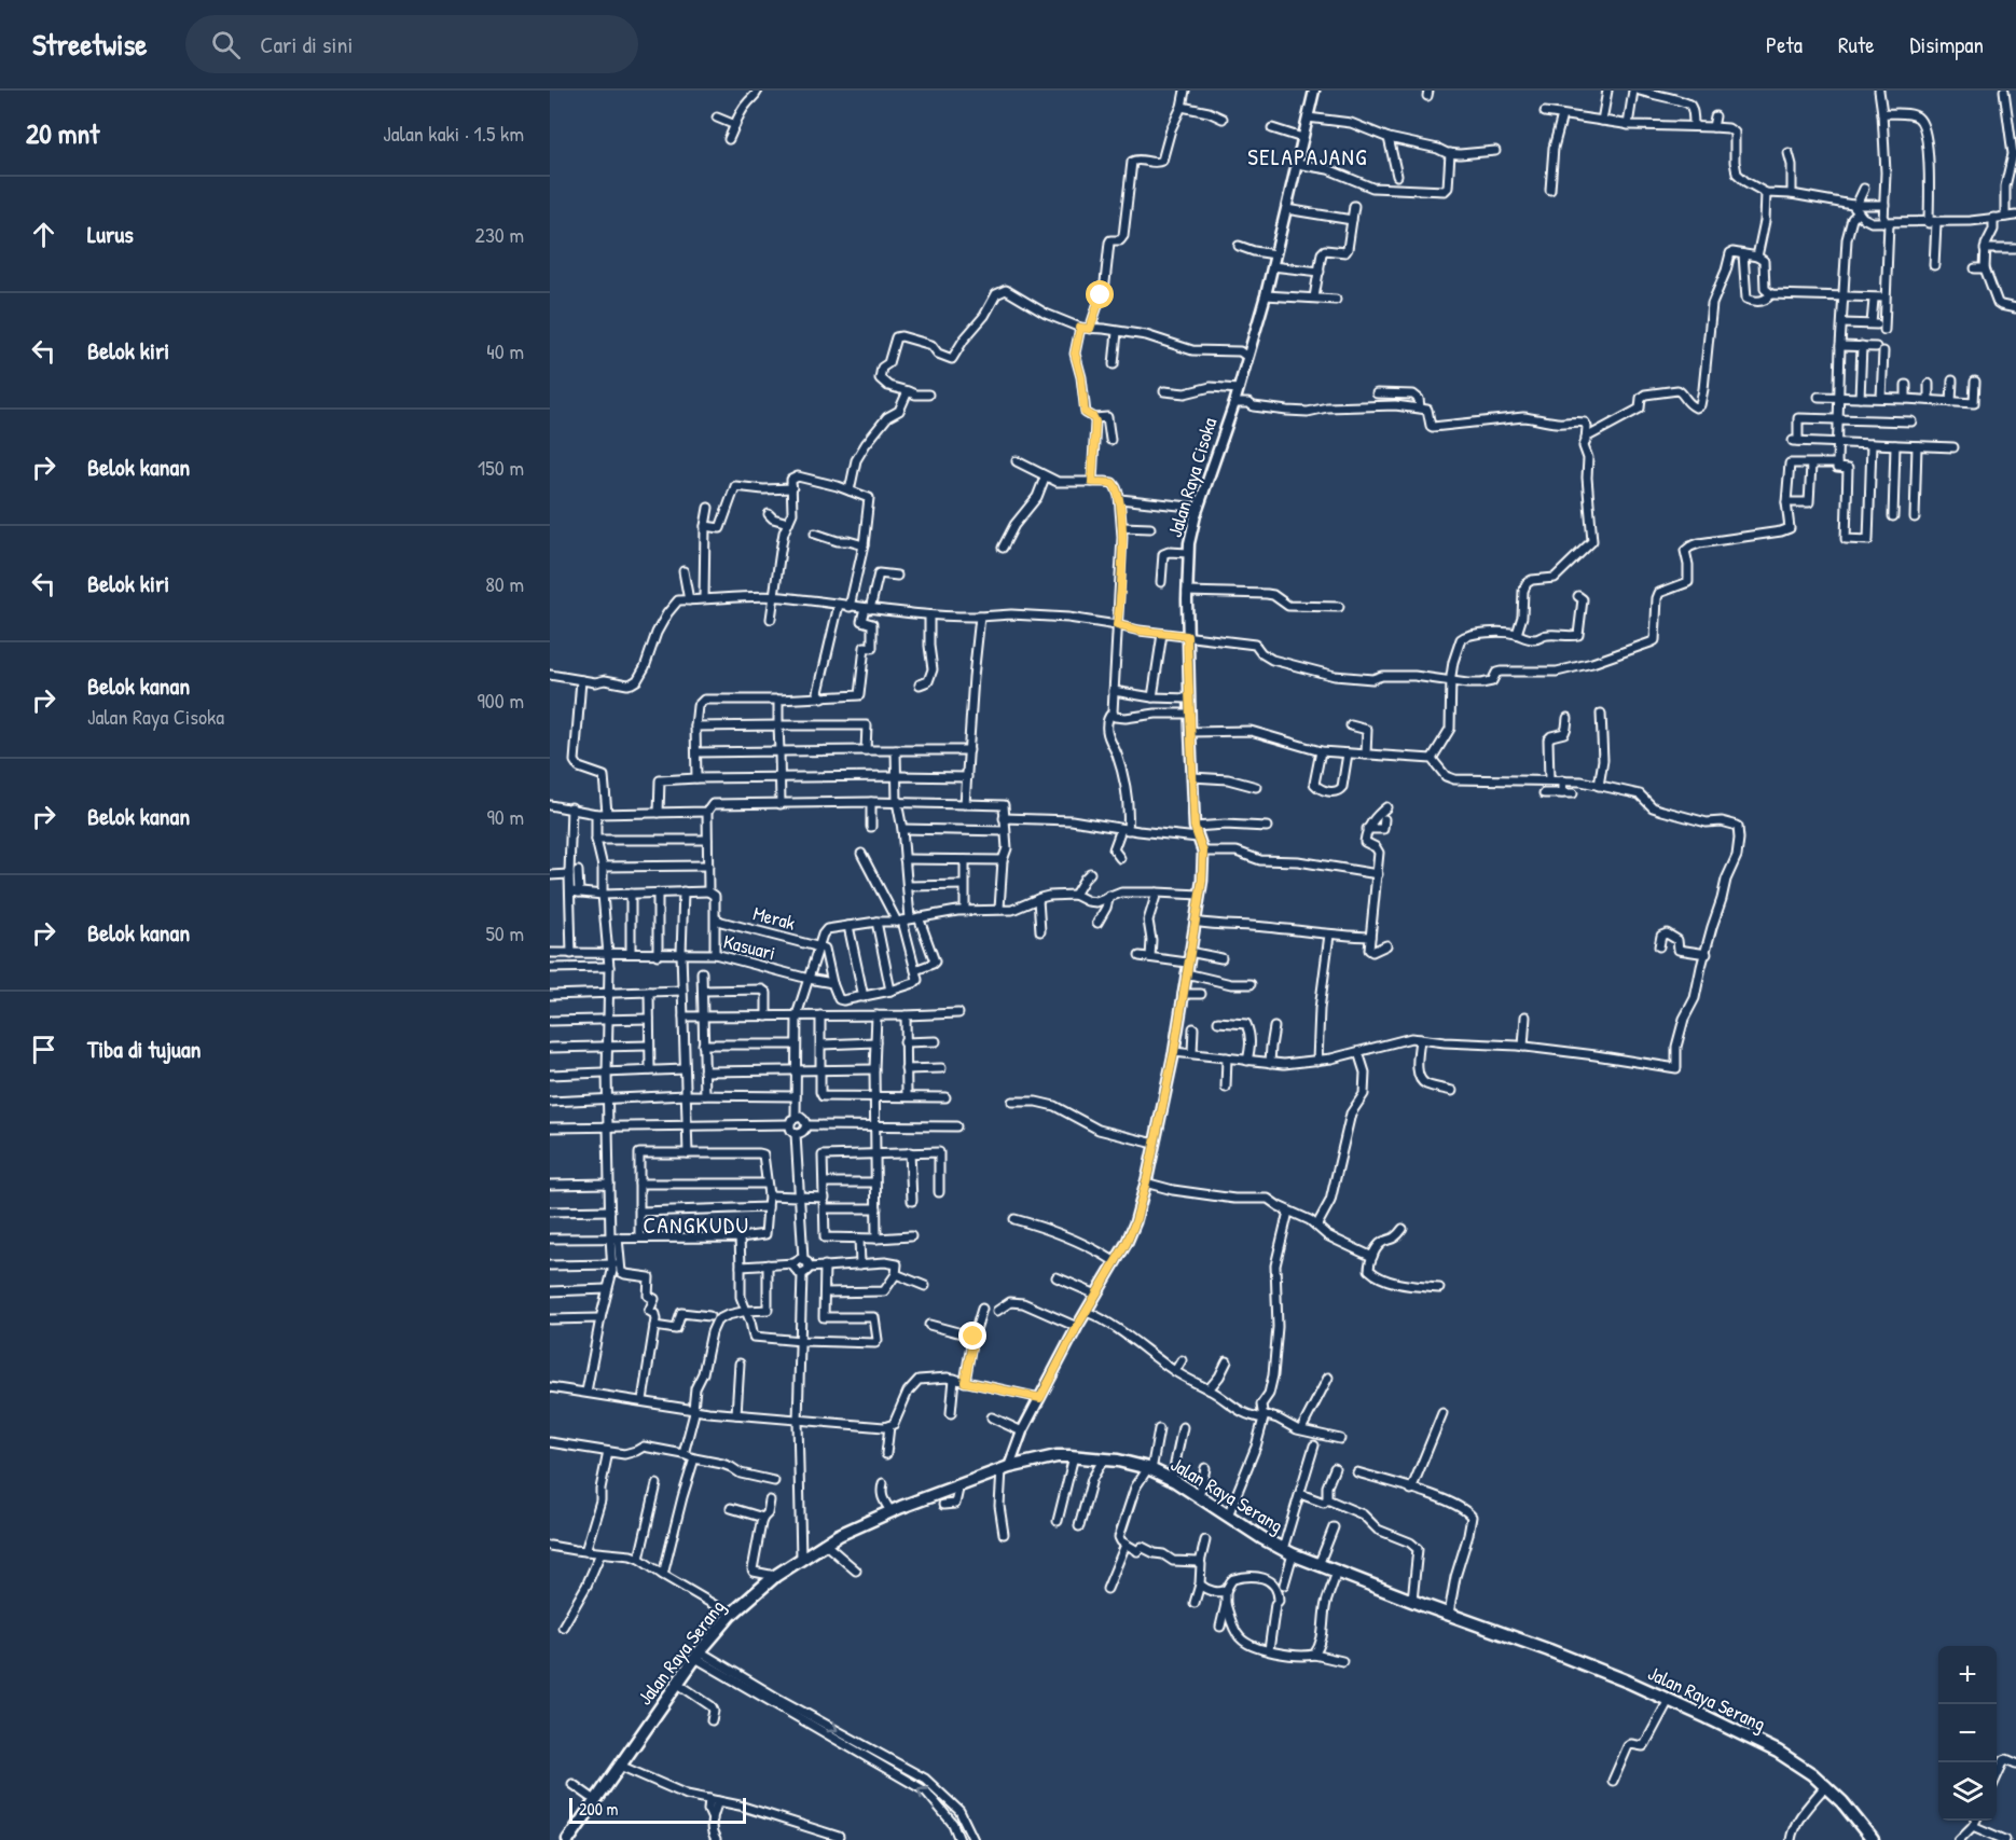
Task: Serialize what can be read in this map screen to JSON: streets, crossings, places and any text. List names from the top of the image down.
{
  "streets": {
    "highway": ["Jalan Raya Serang"],
    "street": ["Jalan Raya Cisoka", "Merak", "Kasuari"]
  },
  "crossings": [
    ["Jalan Raya Cisoka", "Jalan Raya Serang"]
  ],
  "districts": ["SELAPAJANG", "CANGKUDU"],
  "scale_bar": "200 m",
  "page": {
    "header": "Streetwise",
    "search": "Cari di sini",
    "nav": ["Peta", "Rute", "Disimpan"],
    "heading": ["20 mnt", "Jalan kaki · 1.5 km"],
    "list": [
      ["Lurus", "230 m"],
      ["Belok kiri", "40 m"],
      ["Belok kanan", "150 m"],
      ["Belok kiri", "80 m"],
      ["Belok kanan", "Jalan Raya Cisoka", "900 m"],
      ["Belok kanan", "90 m"],
      ["Belok kanan", "50 m"],
      "Tiba di tujuan"
    ],
    "map_buttons": ["+", "−"],
    "scale": "200 m"
  }
}
